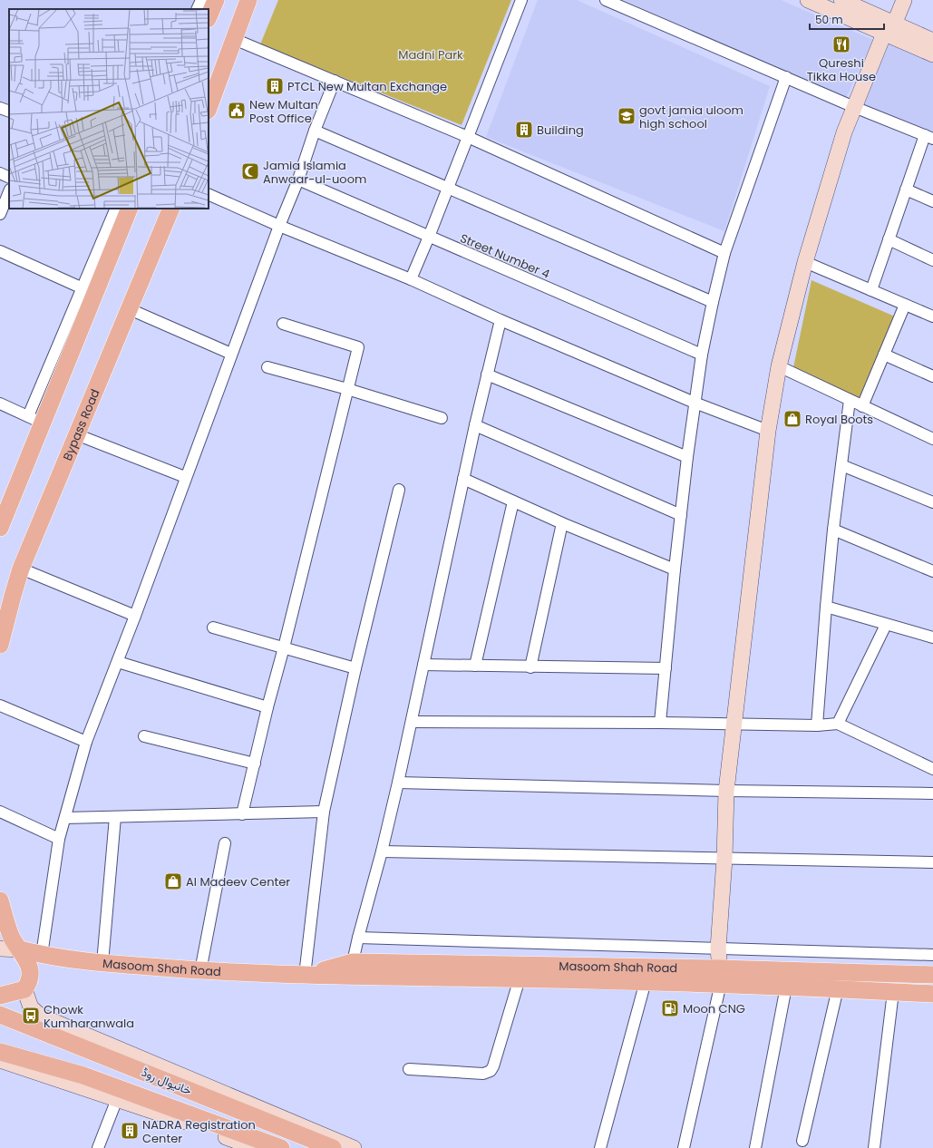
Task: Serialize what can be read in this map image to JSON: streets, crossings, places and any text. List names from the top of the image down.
{
  "streets": {
    "main road": ["Bypass Road", "Masoom Shah Road", "خانیوال روڈ"],
    "street": ["Street Number 4"]
  },
  "parks": ["Madni Park"],
  "places": {
    "restaurant": ["Qureshi Tikka House"],
    "building": ["PTCL New Multan Exchange", "Building", "NADRA Registration Center"],
    "public building": ["New Multan Post Office"],
    "school or university": ["govt jamia uloom high school"],
    "mosque": ["Jamia Islamia Anwaar-ul-uoom"],
    "shop": ["Royal Boots", "Al Madeev Center"],
    "fuel station": ["Moon CNG"],
    "bus stop": ["Chowk Kumharanwala"]
  },
  "scale_bar": "50 m"
}
